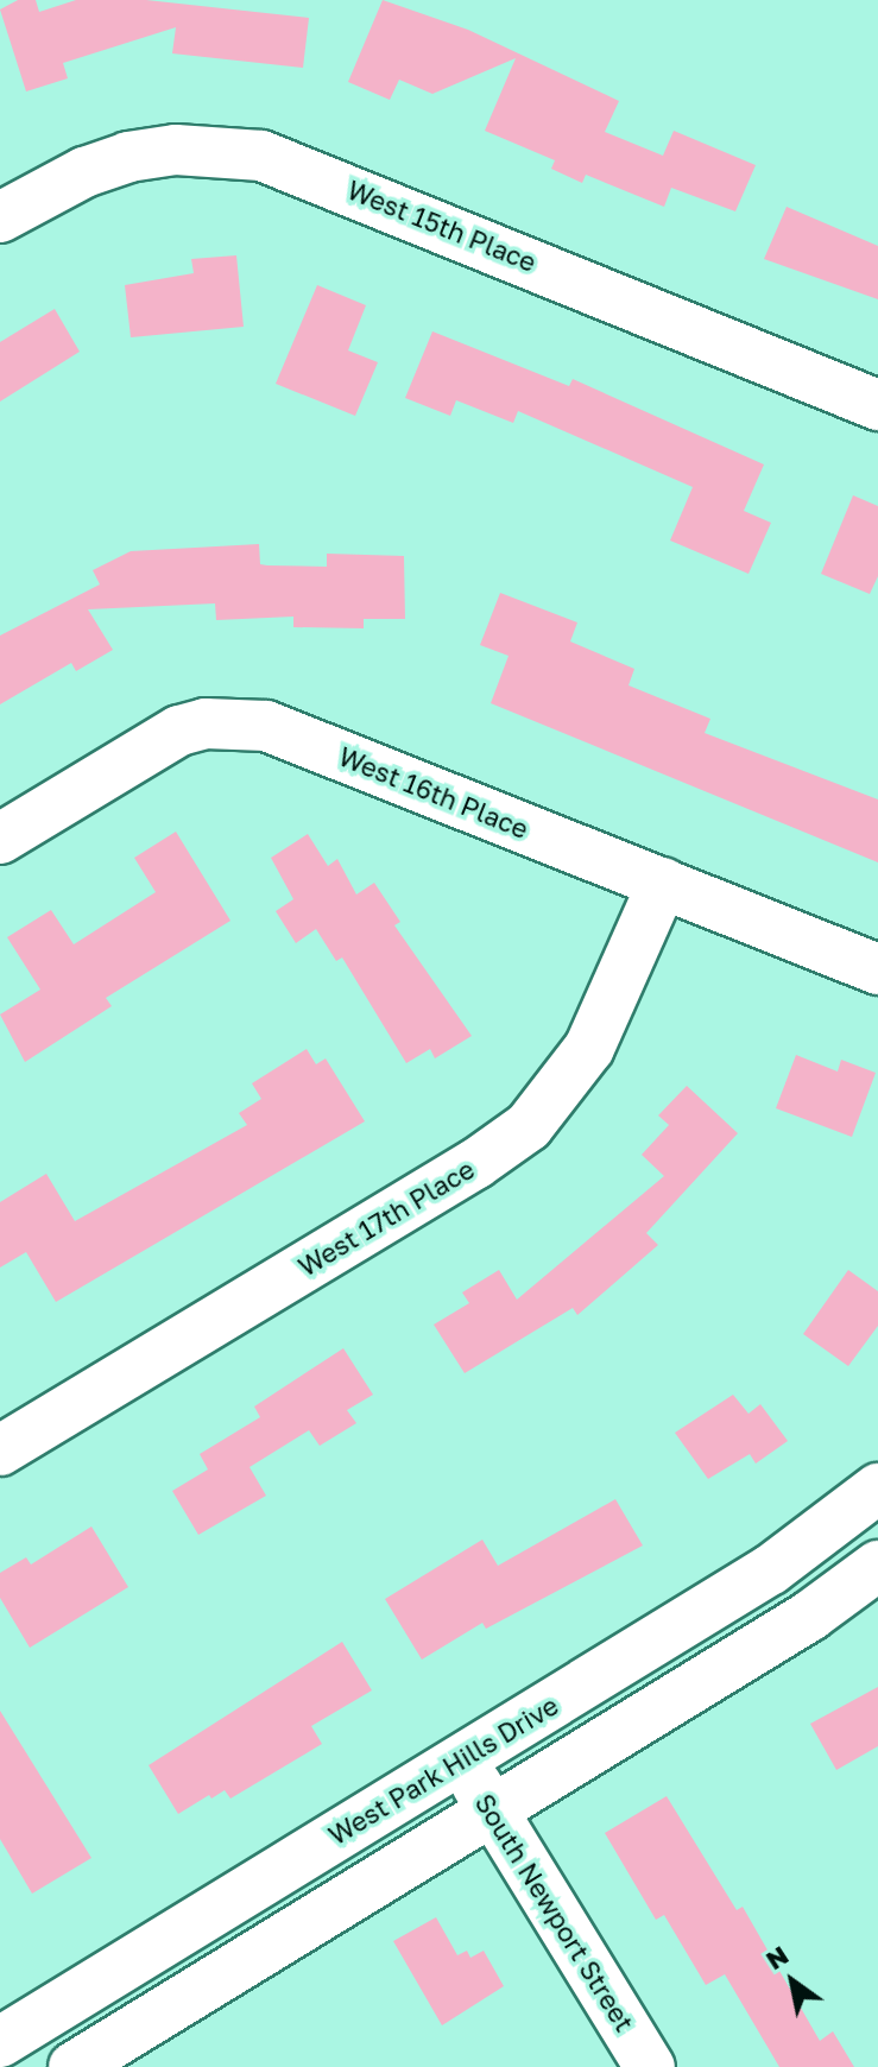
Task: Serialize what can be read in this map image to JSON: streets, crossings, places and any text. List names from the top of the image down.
{
  "streets": {
    "street": [
      "West 15th Place",
      "West 16th Place",
      "West 17th Place",
      "West Park Hills Drive",
      "South Newport Street"
    ]
  },
  "crossings": [
    ["West 16th Place", "West 17th Place"],
    ["West Park Hills Drive", "South Newport Street"]
  ],
  "north": "top left"
}
